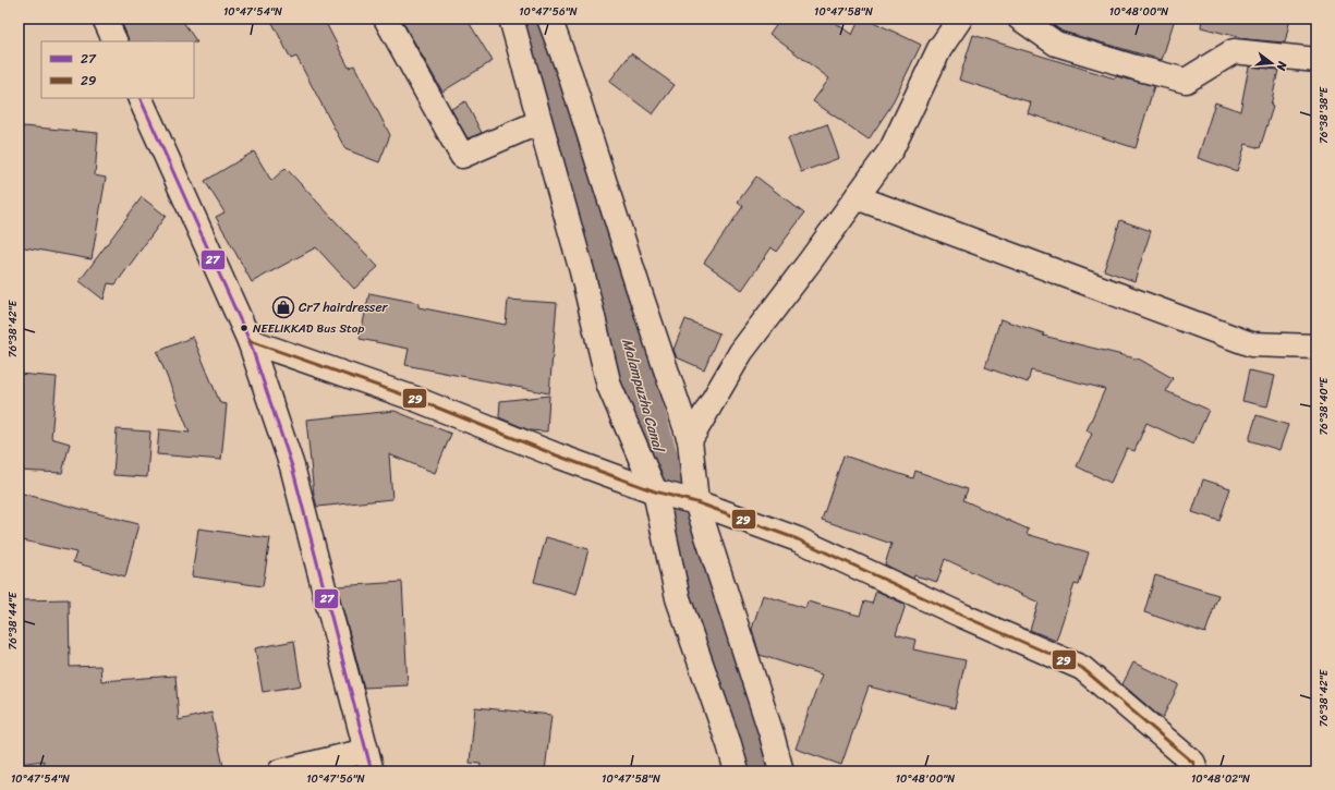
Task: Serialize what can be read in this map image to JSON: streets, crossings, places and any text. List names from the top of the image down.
{
  "water": ["Malampuzha Canal"],
  "places": {
    "shop": ["Cr7 hairdresser"],
    "other": ["NEELIKKAD Bus Stop"]
  },
  "lines": ["transit line 27", "transit line 29"],
  "legend": ["27", "29"],
  "north": "right",
  "coordinates": [
    "10°47'54\"N",
    "10°47'56\"N",
    "10°47'58\"N",
    "10°48'00\"N",
    "76°38'38\"E",
    "76°38'42\"E",
    "76°38'40\"E",
    "76°38'44\"E",
    "10°48'02\"N"
  ]
}
